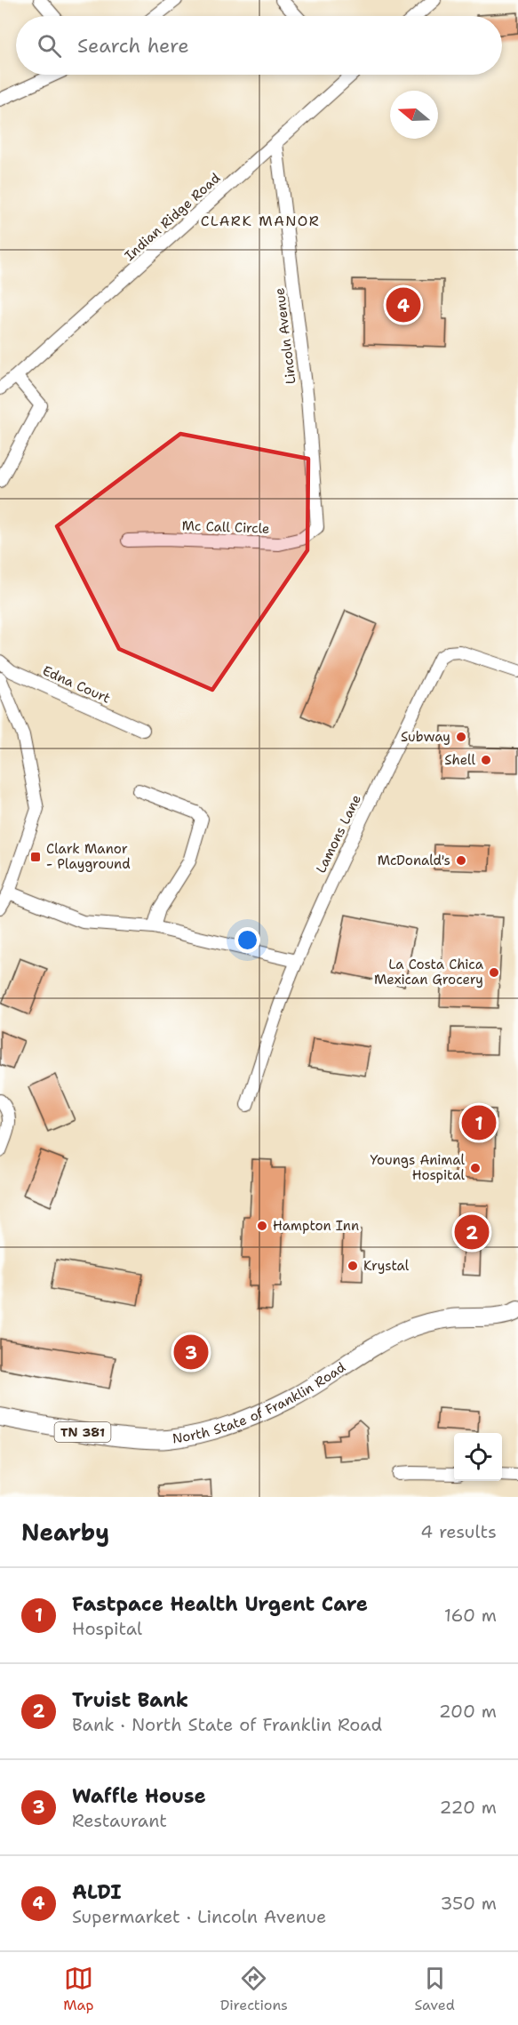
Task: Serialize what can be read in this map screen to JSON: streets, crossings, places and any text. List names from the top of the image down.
{
  "streets": {
    "highway": ["North State of Franklin Road", "TN 381"],
    "street": [
      "Indian Ridge Road",
      "Lincoln Avenue",
      "Mc Call Circle",
      "Edna Court",
      "Lamons Lane"
    ]
  },
  "crossings": [
    ["Indian Ridge Road", "Lincoln Avenue"],
    ["Lincoln Avenue", "Mc Call Circle"]
  ],
  "districts": ["CLARK MANOR"],
  "places": {
    "other": [
      "Subway",
      "Shell",
      "McDonald's",
      "La Costa Chica Mexican Grocery",
      "Youngs Animal Hospital",
      "Hampton Inn",
      "Krystal"
    ],
    "transit": ["Clark Manor - Playground"]
  },
  "north": "left",
  "page": {
    "search": "Search here",
    "pins": [
      "4",
      "1",
      "2",
      "3"
    ],
    "heading": ["Nearby", "4 results"],
    "list": [
      {
        "mark": "1",
        "name": "Fastpace Health Urgent Care",
        "note": "Hospital",
        "value": "160 m"
      },
      {
        "mark": "2",
        "name": "Truist Bank",
        "note": "Bank · North State of Franklin Road",
        "value": "200 m"
      },
      {
        "mark": "3",
        "name": "Waffle House",
        "note": "Restaurant",
        "value": "220 m"
      },
      {
        "mark": "4",
        "name": "ALDI",
        "note": "Supermarket · Lincoln Avenue",
        "value": "350 m"
      }
    ],
    "nav": ["Map", "Directions", "Saved"]
  }
}
